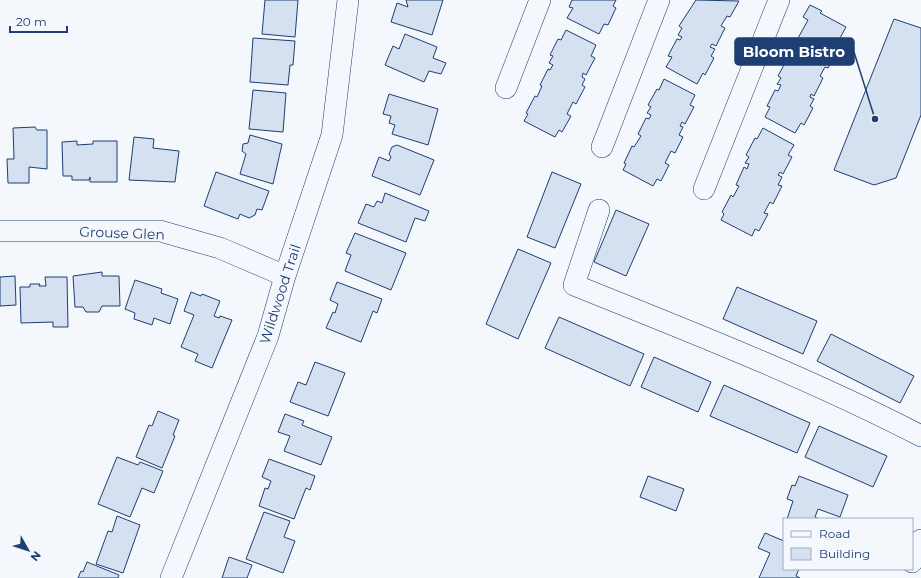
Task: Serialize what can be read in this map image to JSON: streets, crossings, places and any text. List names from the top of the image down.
{
  "streets": {
    "street": ["Grouse Glen", "Wildwood Trail"]
  },
  "crossings": [
    ["Grouse Glen", "Wildwood Trail"]
  ],
  "places": ["Bloom Bistro"],
  "legend": ["Road", "Building"],
  "scale_bar": "20 m",
  "north": "bottom right"
}
